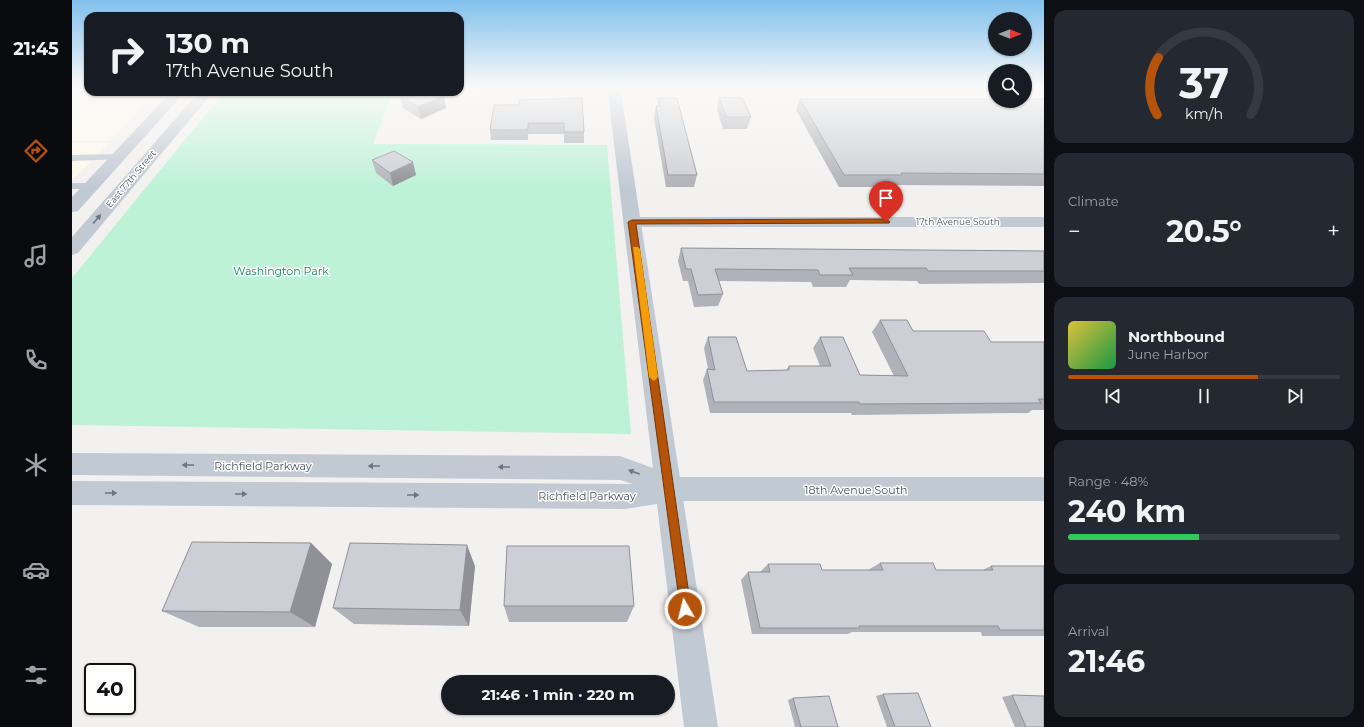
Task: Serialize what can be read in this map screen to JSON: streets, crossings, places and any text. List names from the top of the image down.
{
  "streets": {
    "street": [
      "East 77th Street",
      "17th Avenue South",
      "Richfield Parkway",
      "18th Avenue South"
    ]
  },
  "crossings": [
    ["Richfield Parkway", "18th Avenue South"]
  ],
  "parks": ["Washington Park"],
  "north": "right",
  "page": {
    "tabs": "21:45",
    "turn": ["130 m", "17th Avenue South"],
    "tile": [
      "Climate",
      ["Range · 48%", "240 km"],
      ["Arrival", "21:46"]
    ],
    "heat": ["−", "20.5°", "+"],
    "song": ["Northbound", "June Harbor"],
    "limit": "40",
    "trip": "21:46 · 1 min · 220 m",
    "gauge": ["37", "km/h"]
  }
}
